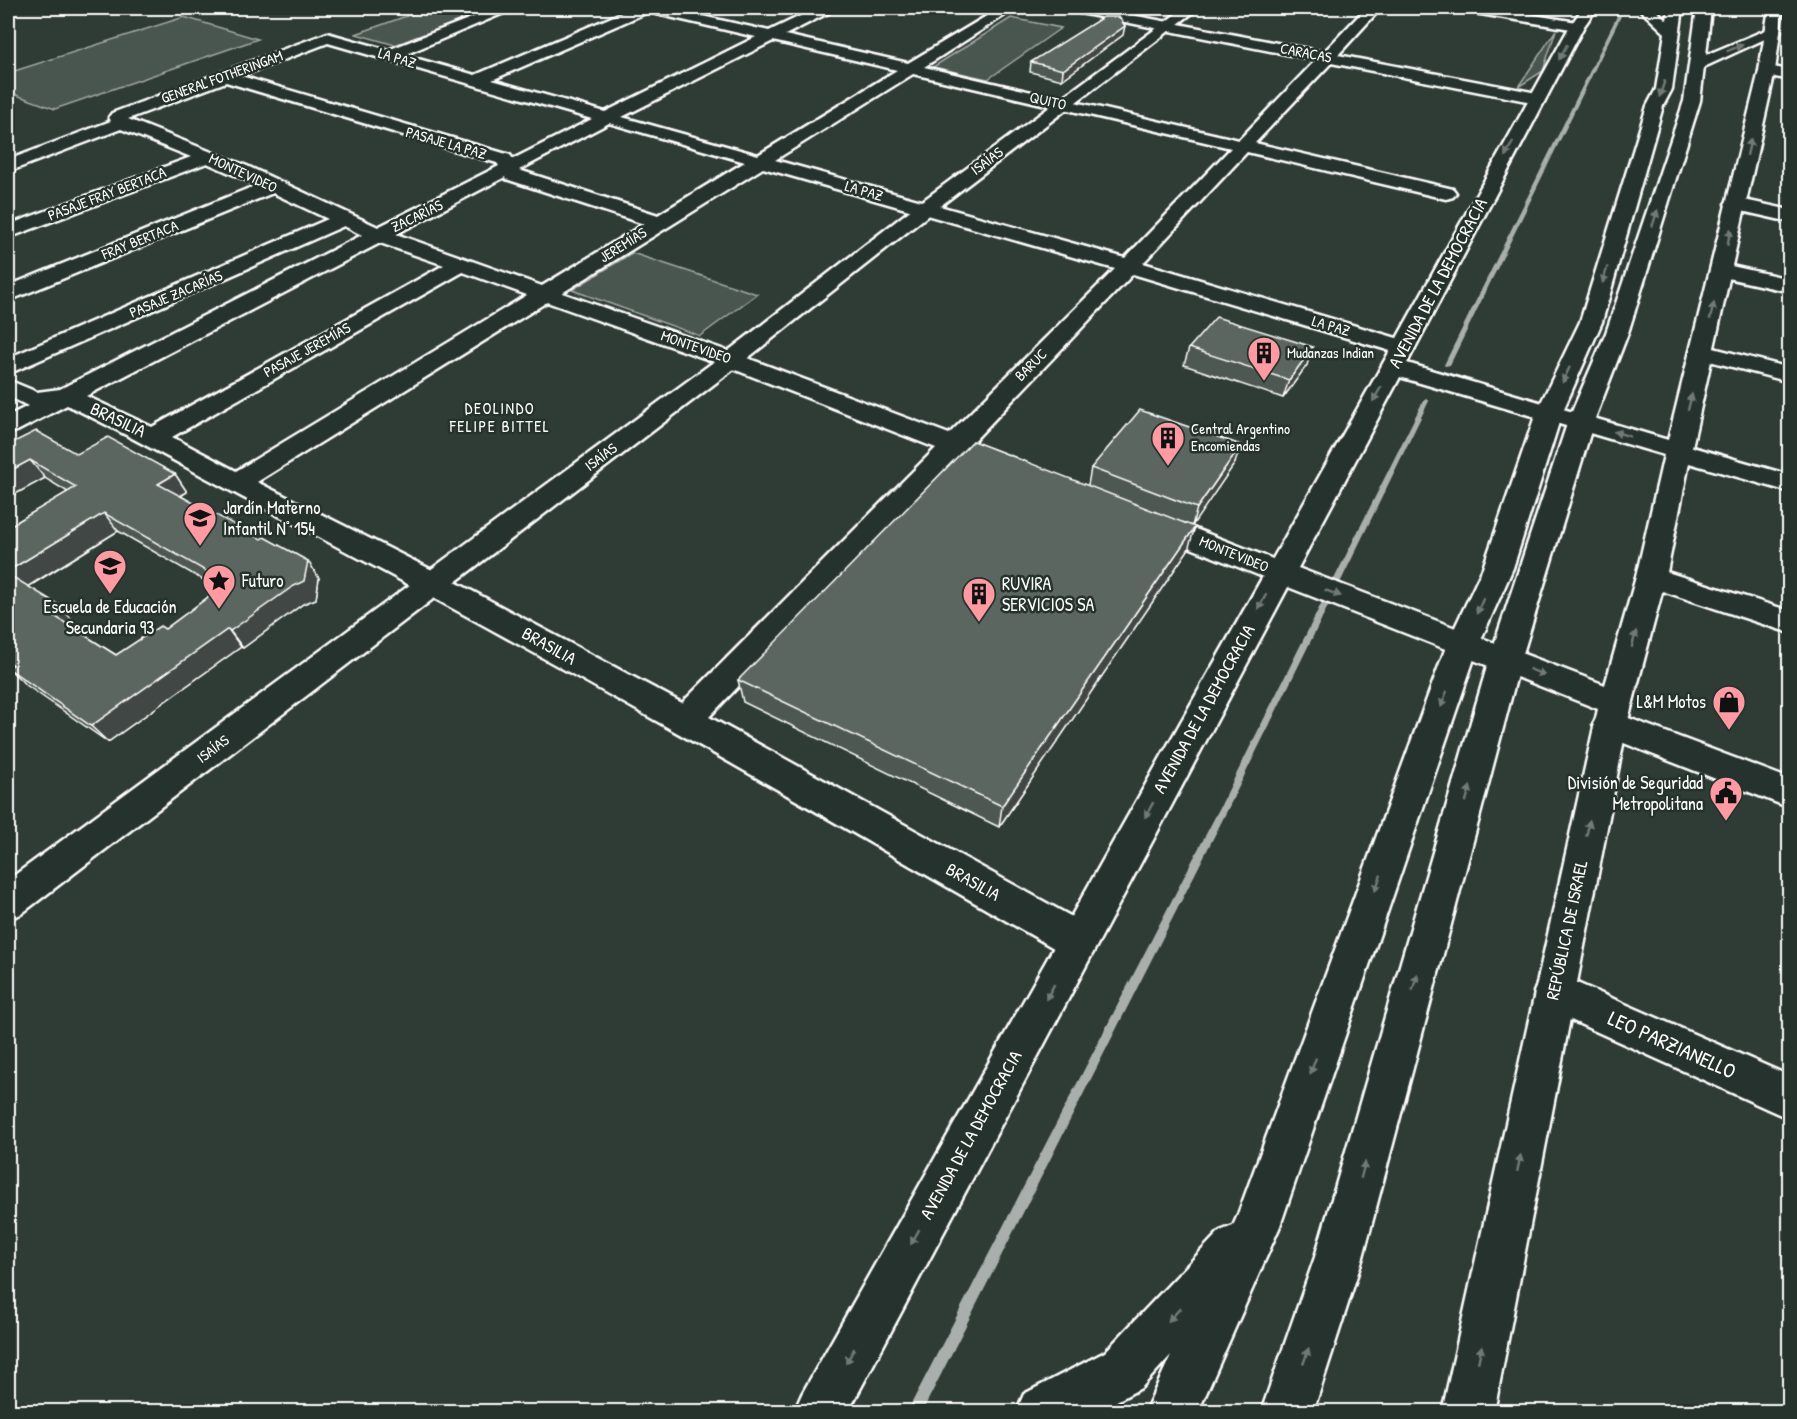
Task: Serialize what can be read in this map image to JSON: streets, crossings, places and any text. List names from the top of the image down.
{
  "streets": {
    "main road": [
      "CARACAS",
      "LA PAZ",
      "GENERAL FOTHERINGAM",
      "QUITO",
      "PASAJE LA PAZ",
      "ISAÍAS",
      "MONTEVIDEO",
      "PASAJE FRAY BERTACA",
      "ZACARÍAS",
      "FRAY BERTACA",
      "JEREMÍAS",
      "AVENIDA DE LA DEMOCRACIA",
      "PASAJE ZACARÍAS",
      "PASAJE JEREMÍAS",
      "BARUC",
      "BRASILIA",
      "REPÚBLICA DE ISRAEL",
      "LEO PARZIANELLO"
    ]
  },
  "crossings": [
    ["CARACAS", "ISAÍAS"],
    ["CARACAS", "AVENIDA DE LA DEMOCRACIA"],
    ["CARACAS", "BARUC"],
    ["LA PAZ", "GENERAL FOTHERINGAM"],
    ["LA PAZ", "ISAÍAS"],
    ["LA PAZ", "ZACARÍAS"],
    ["LA PAZ", "JEREMÍAS"],
    ["LA PAZ", "AVENIDA DE LA DEMOCRACIA"],
    ["LA PAZ", "BARUC"],
    ["LA PAZ", "REPÚBLICA DE ISRAEL"],
    ["GENERAL FOTHERINGAM", "PASAJE LA PAZ"],
    ["GENERAL FOTHERINGAM", "MONTEVIDEO"],
    ["QUITO", "ISAÍAS"],
    ["QUITO", "ZACARÍAS"],
    ["QUITO", "JEREMÍAS"],
    ["QUITO", "BARUC"],
    ["PASAJE LA PAZ", "ZACARÍAS"],
    ["PASAJE LA PAZ", "JEREMÍAS"],
    ["ISAÍAS", "MONTEVIDEO"],
    ["ISAÍAS", "BRASILIA"],
    ["MONTEVIDEO", "PASAJE FRAY BERTACA"],
    ["MONTEVIDEO", "ZACARÍAS"],
    ["MONTEVIDEO", "FRAY BERTACA"],
    ["MONTEVIDEO", "JEREMÍAS"],
    ["MONTEVIDEO", "AVENIDA DE LA DEMOCRACIA"],
    ["MONTEVIDEO", "PASAJE ZACARÍAS"],
    ["MONTEVIDEO", "PASAJE JEREMÍAS"],
    ["MONTEVIDEO", "BARUC"],
    ["MONTEVIDEO", "REPÚBLICA DE ISRAEL"],
    ["ZACARÍAS", "BRASILIA"],
    ["JEREMÍAS", "BRASILIA"],
    ["AVENIDA DE LA DEMOCRACIA", "BRASILIA"],
    ["PASAJE JEREMÍAS", "BRASILIA"],
    ["BARUC", "BRASILIA"],
    ["REPÚBLICA DE ISRAEL", "LEO PARZIANELLO"]
  ],
  "districts": ["DEOLINDO FELIPE BITTEL"],
  "places": {
    "building": ["Mudanzas Indian", "Central Argentino Encomiendas", "RUVIRA SERVICIOS SA"],
    "school or university": ["Jardín Materno Infantil N° 154", "Escuela de Educación Secundaria 93"],
    "place": ["Futuro"],
    "shop": ["L&M Motos"],
    "public building": ["División de Seguridad Metropolitana"]
  }
}
